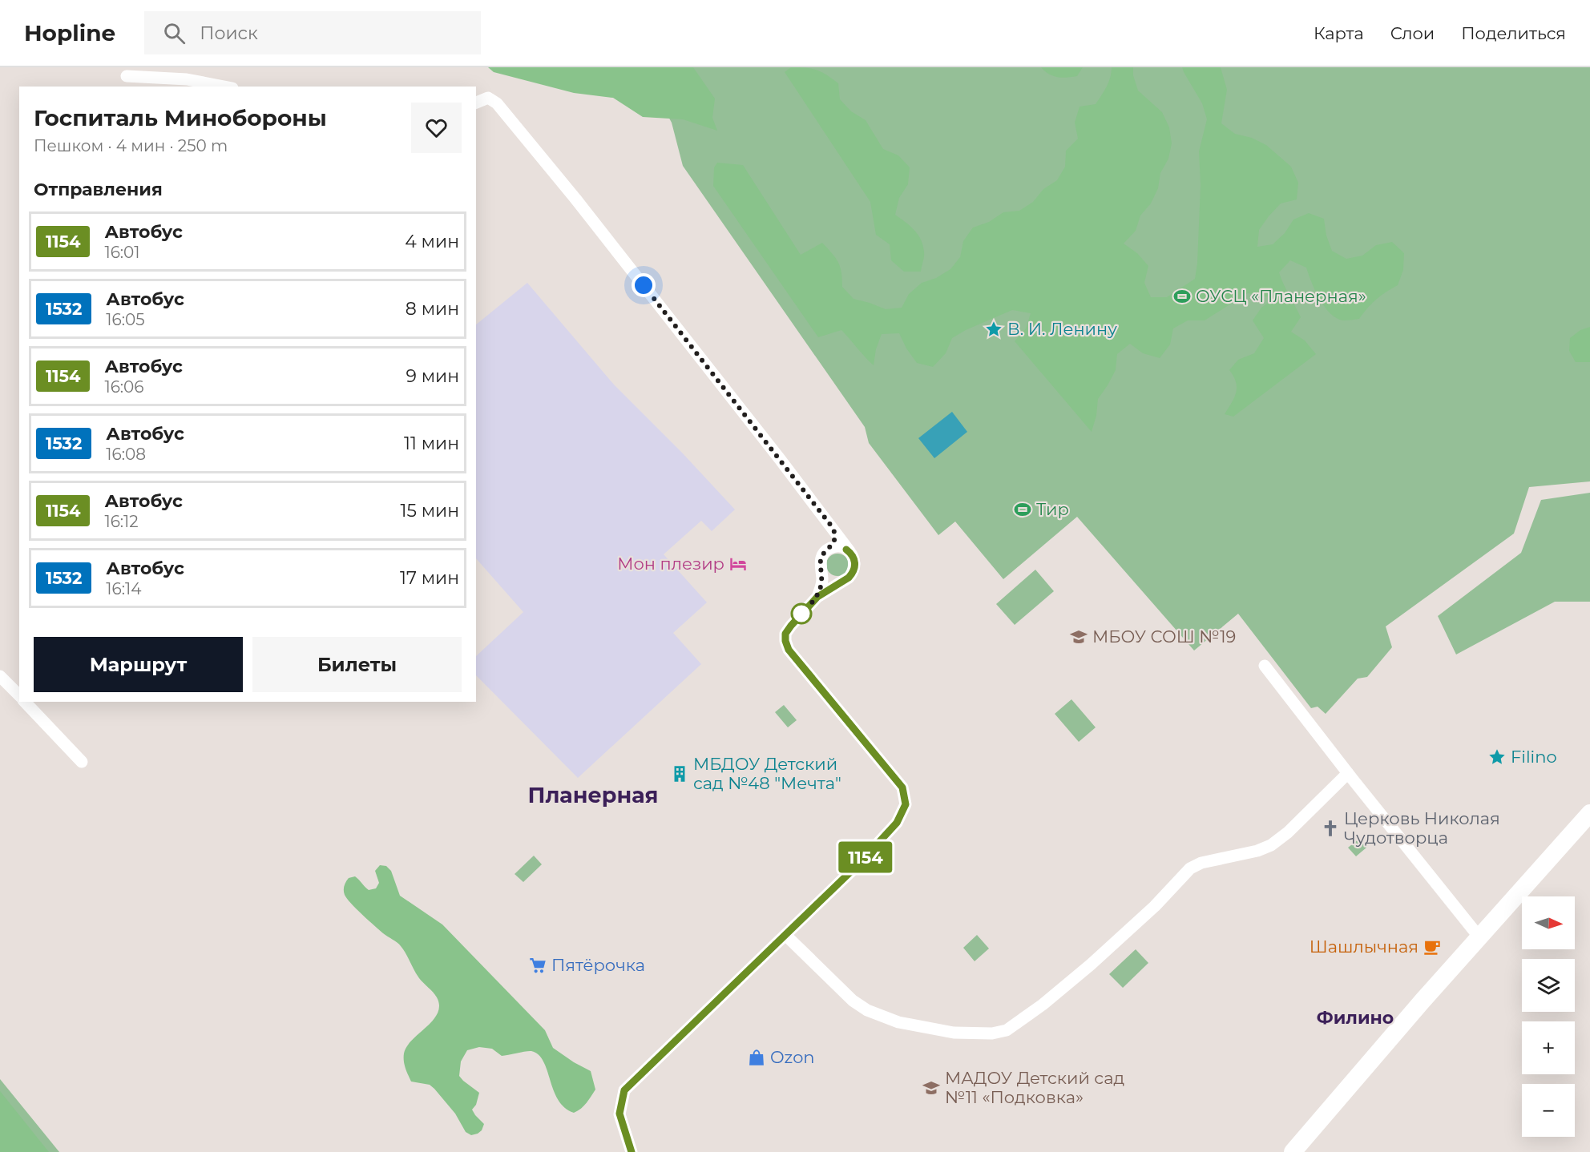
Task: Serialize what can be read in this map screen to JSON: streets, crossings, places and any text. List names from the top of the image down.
{
  "districts": ["Планерная", "Филино"],
  "places": {
    "sports": ["ОУСЦ «Планерная»", "Тир"],
    "place": ["В. И. Ленину", "Filino"],
    "hotel": ["Мон плезир"],
    "school or university": ["МБОУ СОШ №19", "МАДОУ Детский сад №11 «Подковка»"],
    "building": ["МБДОУ Детский сад №48 \"Мечта\""],
    "church": ["Церковь Николая Чудотворца"],
    "cafe": ["Шашлычная"],
    "supermarket": ["Пятёрочка"],
    "shop": ["Ozon"]
  },
  "lines": ["bus line 1154"],
  "north": "right",
  "page": {
    "header": "Hopline",
    "search": "Поиск",
    "nav": ["Карта", "Слои", "Поделиться"],
    "on_map": "1154",
    "heading": [
      ["Госпиталь Минобороны", "Пешком · 4 мин · 250 m"],
      "Отправления"
    ],
    "list": [
      {
        "mark": "1154",
        "name": "Автобус",
        "note": "16:01",
        "value": "4 мин"
      },
      {
        "mark": "1532",
        "name": "Автобус",
        "note": "16:05",
        "value": "8 мин"
      },
      {
        "mark": "1154",
        "name": "Автобус",
        "note": "16:06",
        "value": "9 мин"
      },
      {
        "mark": "1532",
        "name": "Автобус",
        "note": "16:08",
        "value": "11 мин"
      },
      {
        "mark": "1154",
        "name": "Автобус",
        "note": "16:12",
        "value": "15 мин"
      },
      {
        "mark": "1532",
        "name": "Автобус",
        "note": "16:14",
        "value": "17 мин"
      }
    ],
    "buttons": ["Маршрут", "Билеты"],
    "map_buttons": ["+", "−"]
  }
}
